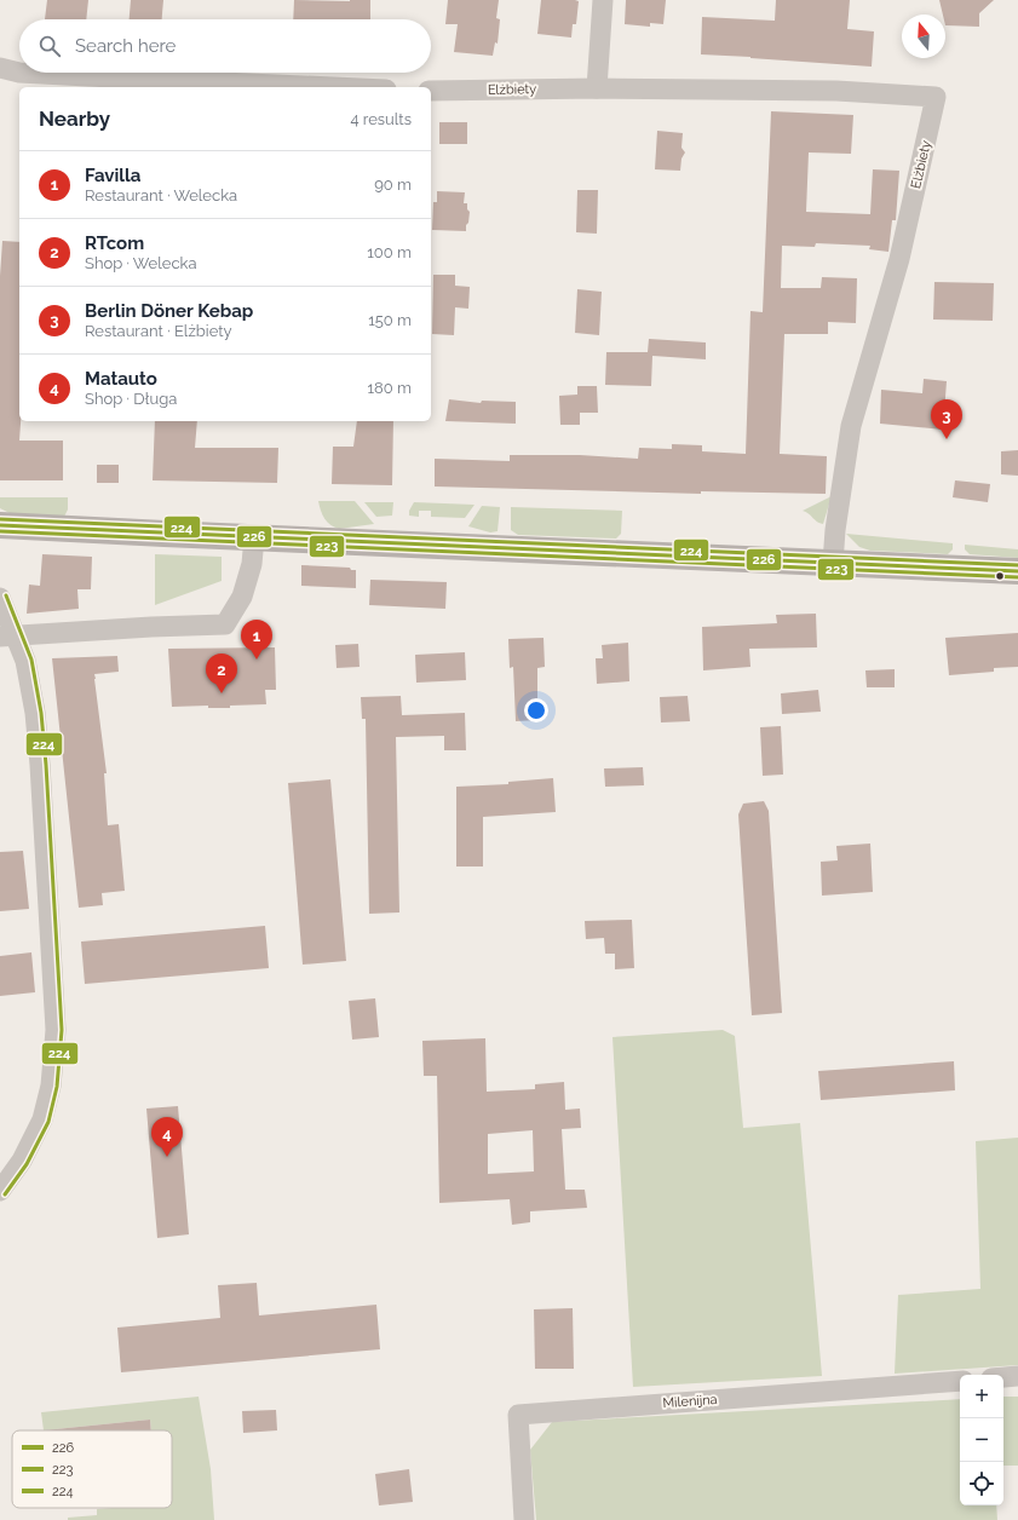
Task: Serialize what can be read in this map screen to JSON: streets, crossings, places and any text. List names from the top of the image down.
{
  "streets": {
    "street": ["Elżbiety", "Milenijna"]
  },
  "lines": ["transit line 224", "transit line 226", "transit line 223"],
  "legend": ["226", "223", "224"],
  "north": "top",
  "page": {
    "search": "Search here",
    "heading": ["Nearby", "4 results"],
    "list": [
      {
        "mark": "1",
        "name": "Favilla",
        "note": "Restaurant · Welecka",
        "value": "90 m"
      },
      {
        "mark": "2",
        "name": "RTcom",
        "note": "Shop · Welecka",
        "value": "100 m"
      },
      {
        "mark": "3",
        "name": "Berlin Döner Kebap",
        "note": "Restaurant · Elżbiety",
        "value": "150 m"
      },
      {
        "mark": "4",
        "name": "Matauto",
        "note": "Shop · Długa",
        "value": "180 m"
      }
    ],
    "pins": [
      "3",
      "1",
      "2",
      "4"
    ],
    "map_buttons": ["+", "−"]
  }
}
